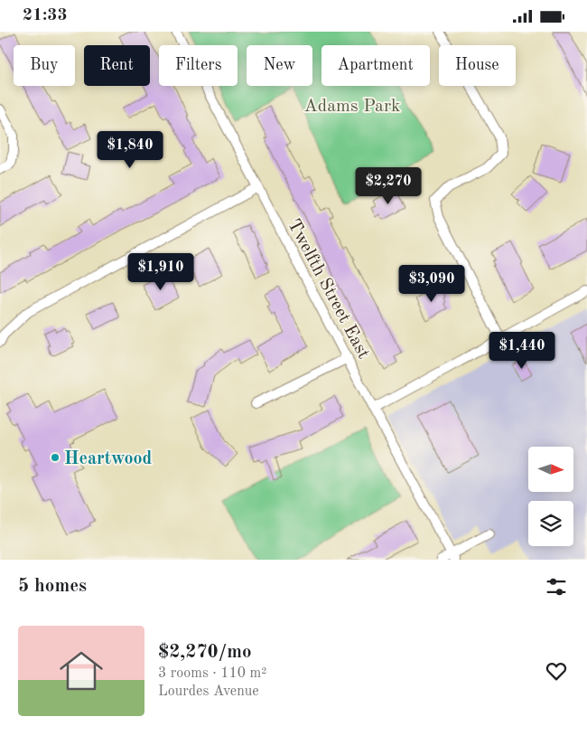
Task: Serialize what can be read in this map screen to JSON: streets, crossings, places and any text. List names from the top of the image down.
{
  "streets": {
    "street": ["Twelfth Street East"]
  },
  "parks": ["Adams Park"],
  "places": ["Heartwood"],
  "north": "right",
  "page": {
    "status": "21:33",
    "chip": [
      "Buy",
      "Rent",
      "Filters",
      "New",
      "Apartment",
      "House"
    ],
    "price": [
      "$1,840",
      "$2,270",
      "$1,910",
      "$3,090",
      "$1,440"
    ],
    "heading": "5 homes",
    "list": [
      {
        "name": "$2,270/mo",
        "note": "3 rooms · 110 m² · Lourdes Avenue"
      }
    ]
  }
}
